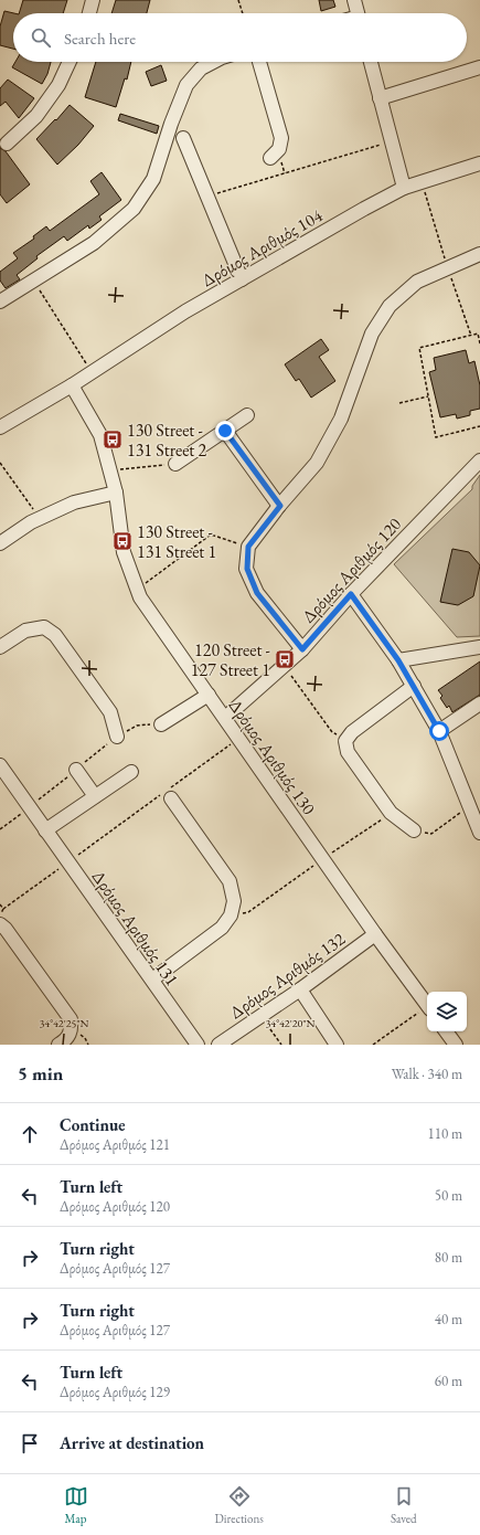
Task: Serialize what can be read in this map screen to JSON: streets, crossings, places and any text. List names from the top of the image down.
{
  "streets": {
    "street": [
      "Δρόμος Αριθμός 104",
      "Δρόμος Αριθμός 120",
      "Δρόμος Αριθμός 130",
      "Δρόμος Αριθμός 131",
      "Δρόμος Αριθμός 132"
    ]
  },
  "crossings": [
    ["Δρόμος Αριθμός 104", "Δρόμος Αριθμός 130"],
    ["Δρόμος Αριθμός 120", "Δρόμος Αριθμός 130"],
    ["Δρόμος Αριθμός 130", "Δρόμος Αριθμός 132"]
  ],
  "places": {
    "bus stop": ["130 Street - 131 Street 2", "130 Street - 131 Street 1", "120 Street - 127 Street 1"]
  },
  "page": {
    "search": "Search here",
    "heading": ["5 min", "Walk · 340 m"],
    "list": [
      ["Continue", "Δρόμος Αριθμός 121", "110 m"],
      ["Turn left", "Δρόμος Αριθμός 120", "50 m"],
      ["Turn right", "Δρόμος Αριθμός 127", "80 m"],
      ["Turn right", "Δρόμος Αριθμός 127", "40 m"],
      ["Turn left", "Δρόμος Αριθμός 129", "60 m"],
      "Arrive at destination"
    ],
    "nav": ["Map", "Directions", "Saved"]
  },
  "coordinates": ["34°42'25\"N", "34°42'20\"N"]
}
